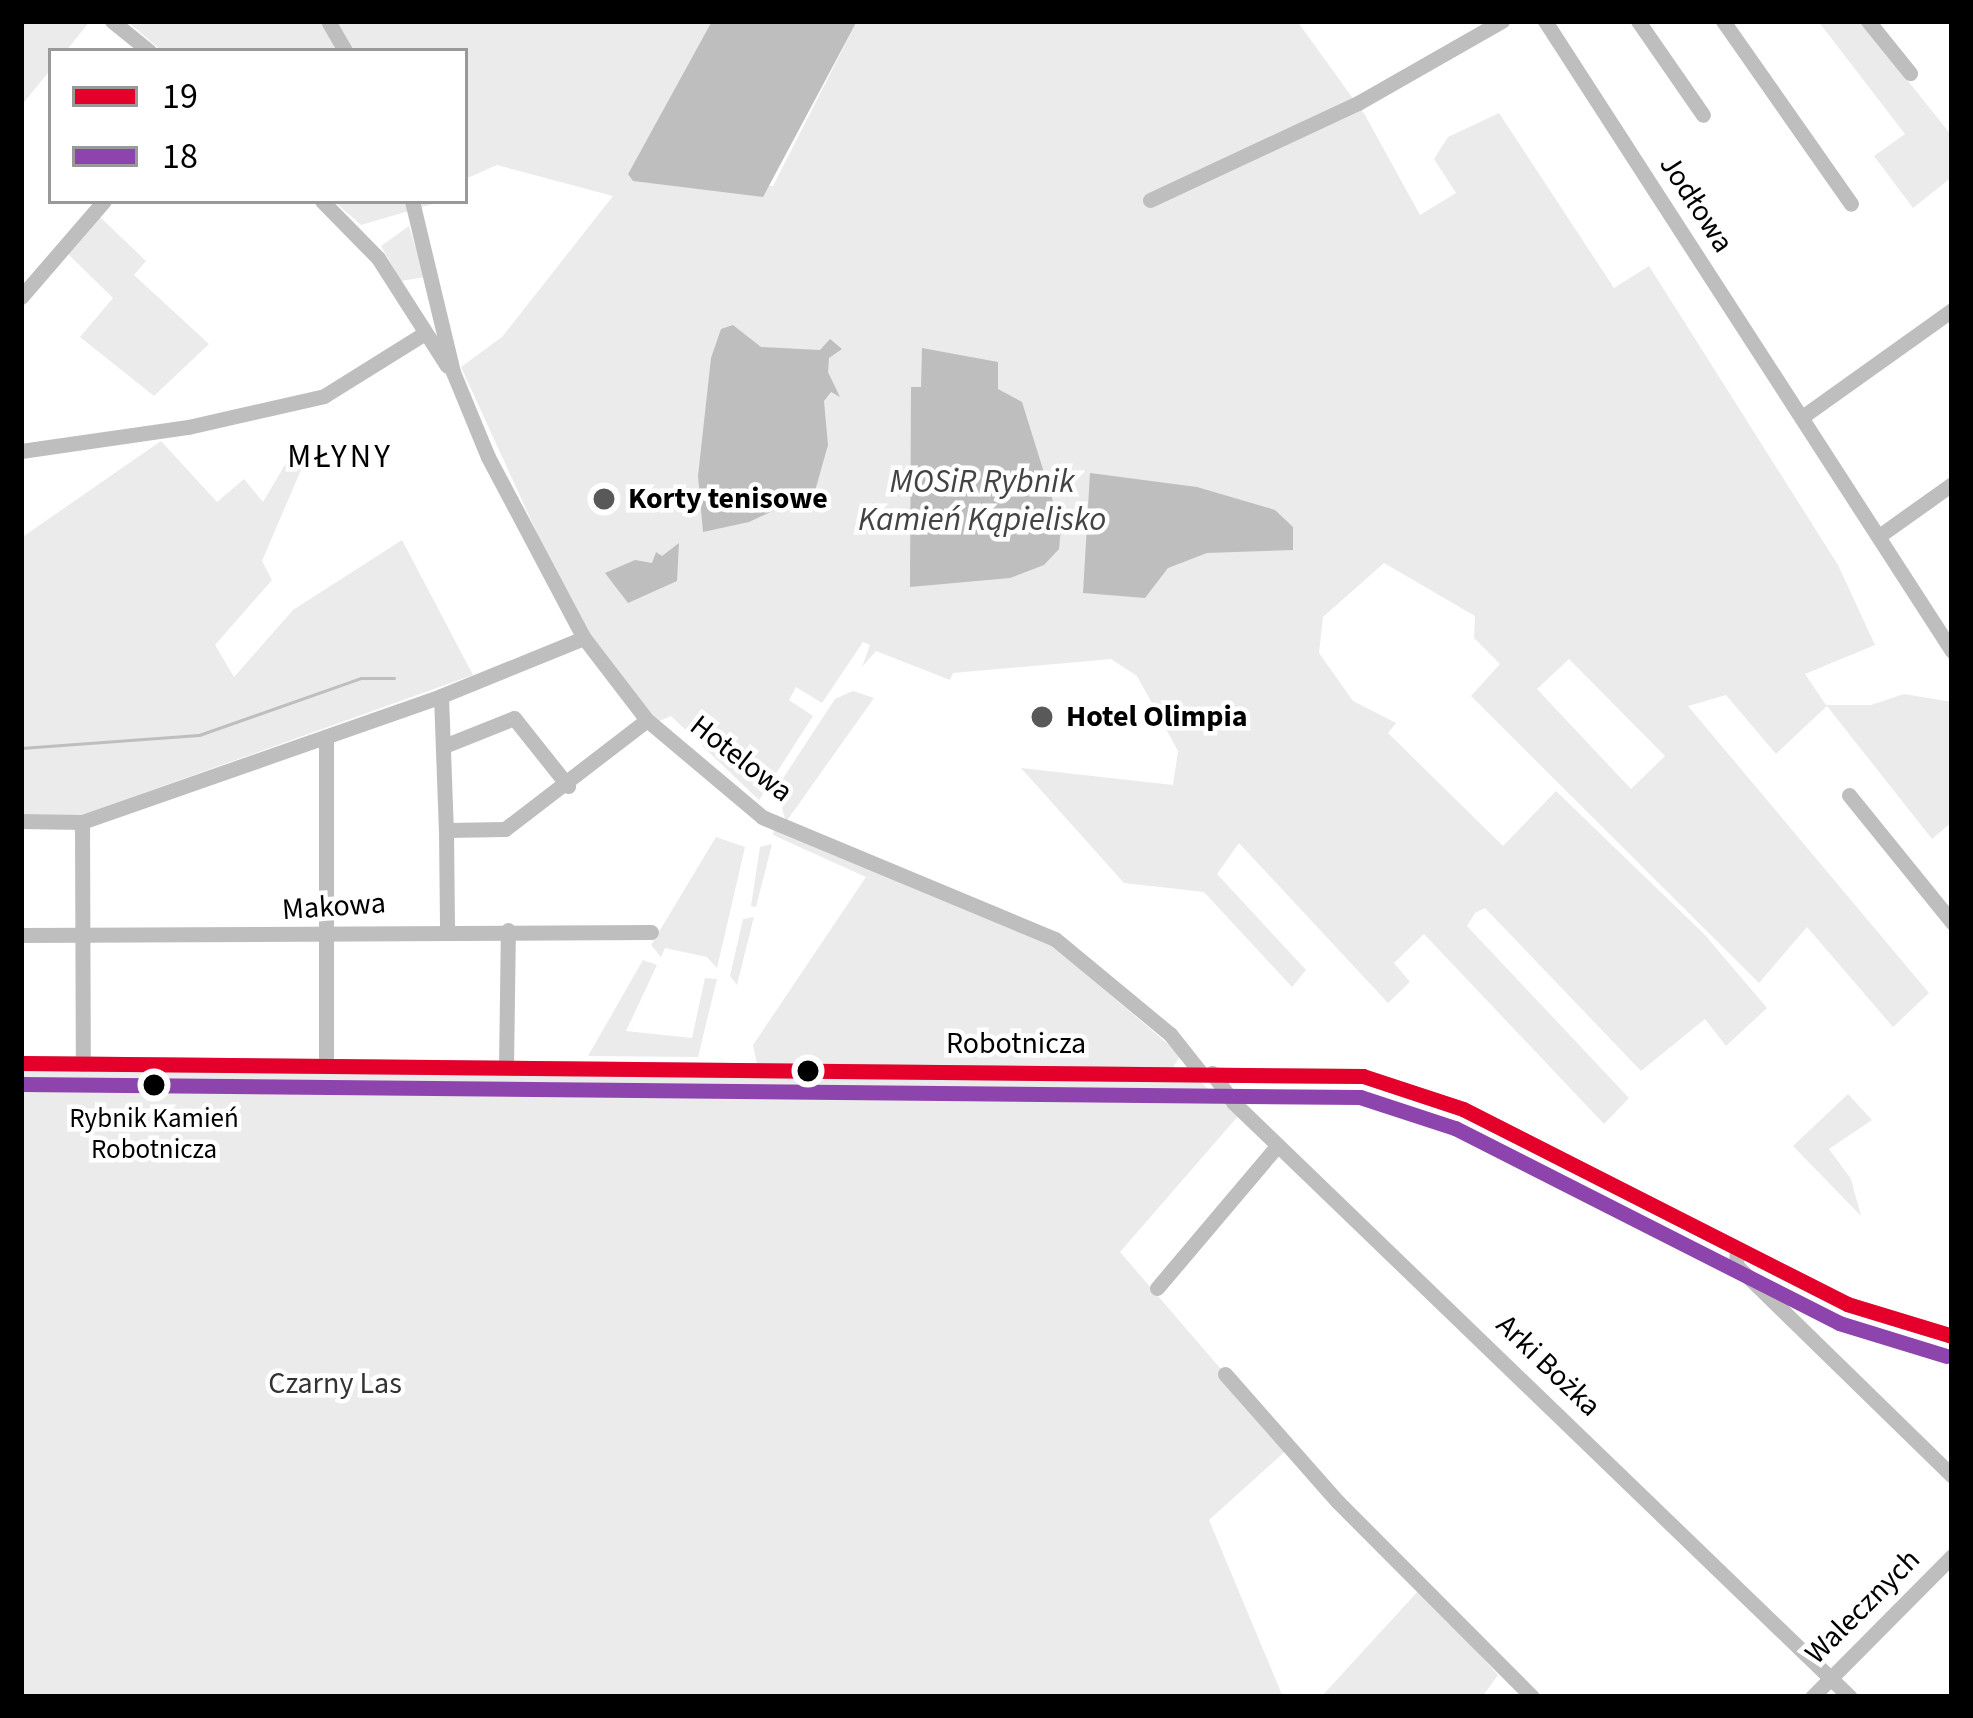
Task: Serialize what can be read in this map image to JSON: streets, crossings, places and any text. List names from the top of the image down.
{
  "streets": {
    "street": [
      "Jodłowa",
      "Hotelowa",
      "Makowa",
      "Robotnicza",
      "Arki Bożka",
      "Walecznych"
    ]
  },
  "crossings": [
    ["Hotelowa", "Robotnicza"],
    ["Hotelowa", "Arki Bożka"],
    ["Robotnicza", "Arki Bożka"],
    ["Arki Bożka", "Walecznych"]
  ],
  "districts": ["MŁYNY"],
  "water": ["MOSiR Rybnik Kamień Kąpielisko"],
  "parks": ["Czarny Las"],
  "places": ["Korty tenisowe", "Hotel Olimpia", "Rybnik Kamień Robotnicza"],
  "lines": ["transit line 19", "transit line 18"],
  "legend": ["19", "18"]
}
